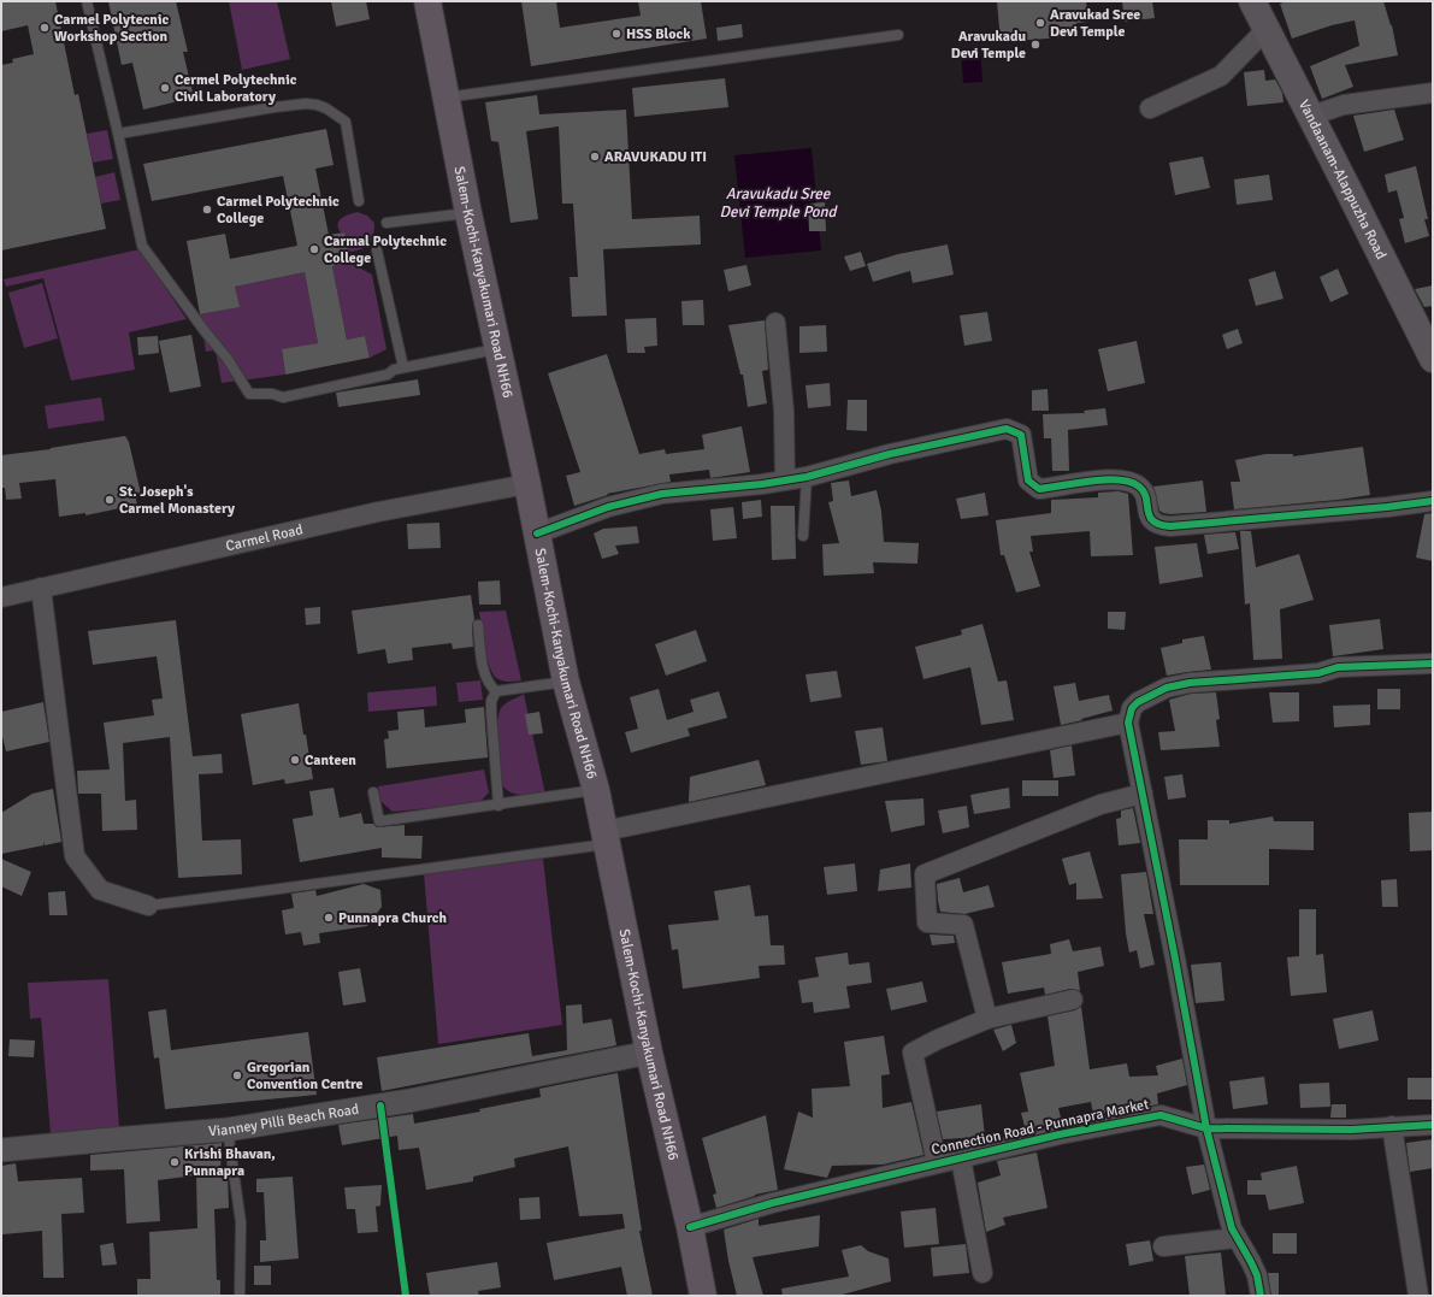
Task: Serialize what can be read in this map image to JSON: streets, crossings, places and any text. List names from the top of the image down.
{
  "streets": {
    "highway": ["Salem-Kochi-Kanyakumari Road NH66"],
    "main road": ["Vandaanam-Alappuzha Road"],
    "street": ["Carmel Road", "Vianney Pilli Beach Road", "Connection Road - Punnapra Market"]
  },
  "crossings": [
    ["Salem-Kochi-Kanyakumari Road NH66", "Carmel Road"],
    ["Salem-Kochi-Kanyakumari Road NH66", "Vianney Pilli Beach Road"],
    ["Salem-Kochi-Kanyakumari Road NH66", "Connection Road - Punnapra Market"]
  ],
  "water": ["Aravukadu Sree Devi Temple Pond"],
  "places": [
    "Aravukad Sree Devi Temple",
    "Carmel Polytecnic Workshop Section",
    "HSS Block",
    "Aravukadu Devi Temple",
    "Cermel Polytechnic Civil Laboratory",
    "ARAVUKADU ITI",
    "Carmel Polytechnic College",
    "Carmal Polytechnic College",
    "St. Joseph's Carmel Monastery",
    "Canteen",
    "Punnapra Church",
    "Gregorian Convention Centre",
    "Krishi Bhavan, Punnapra"
  ]
}
